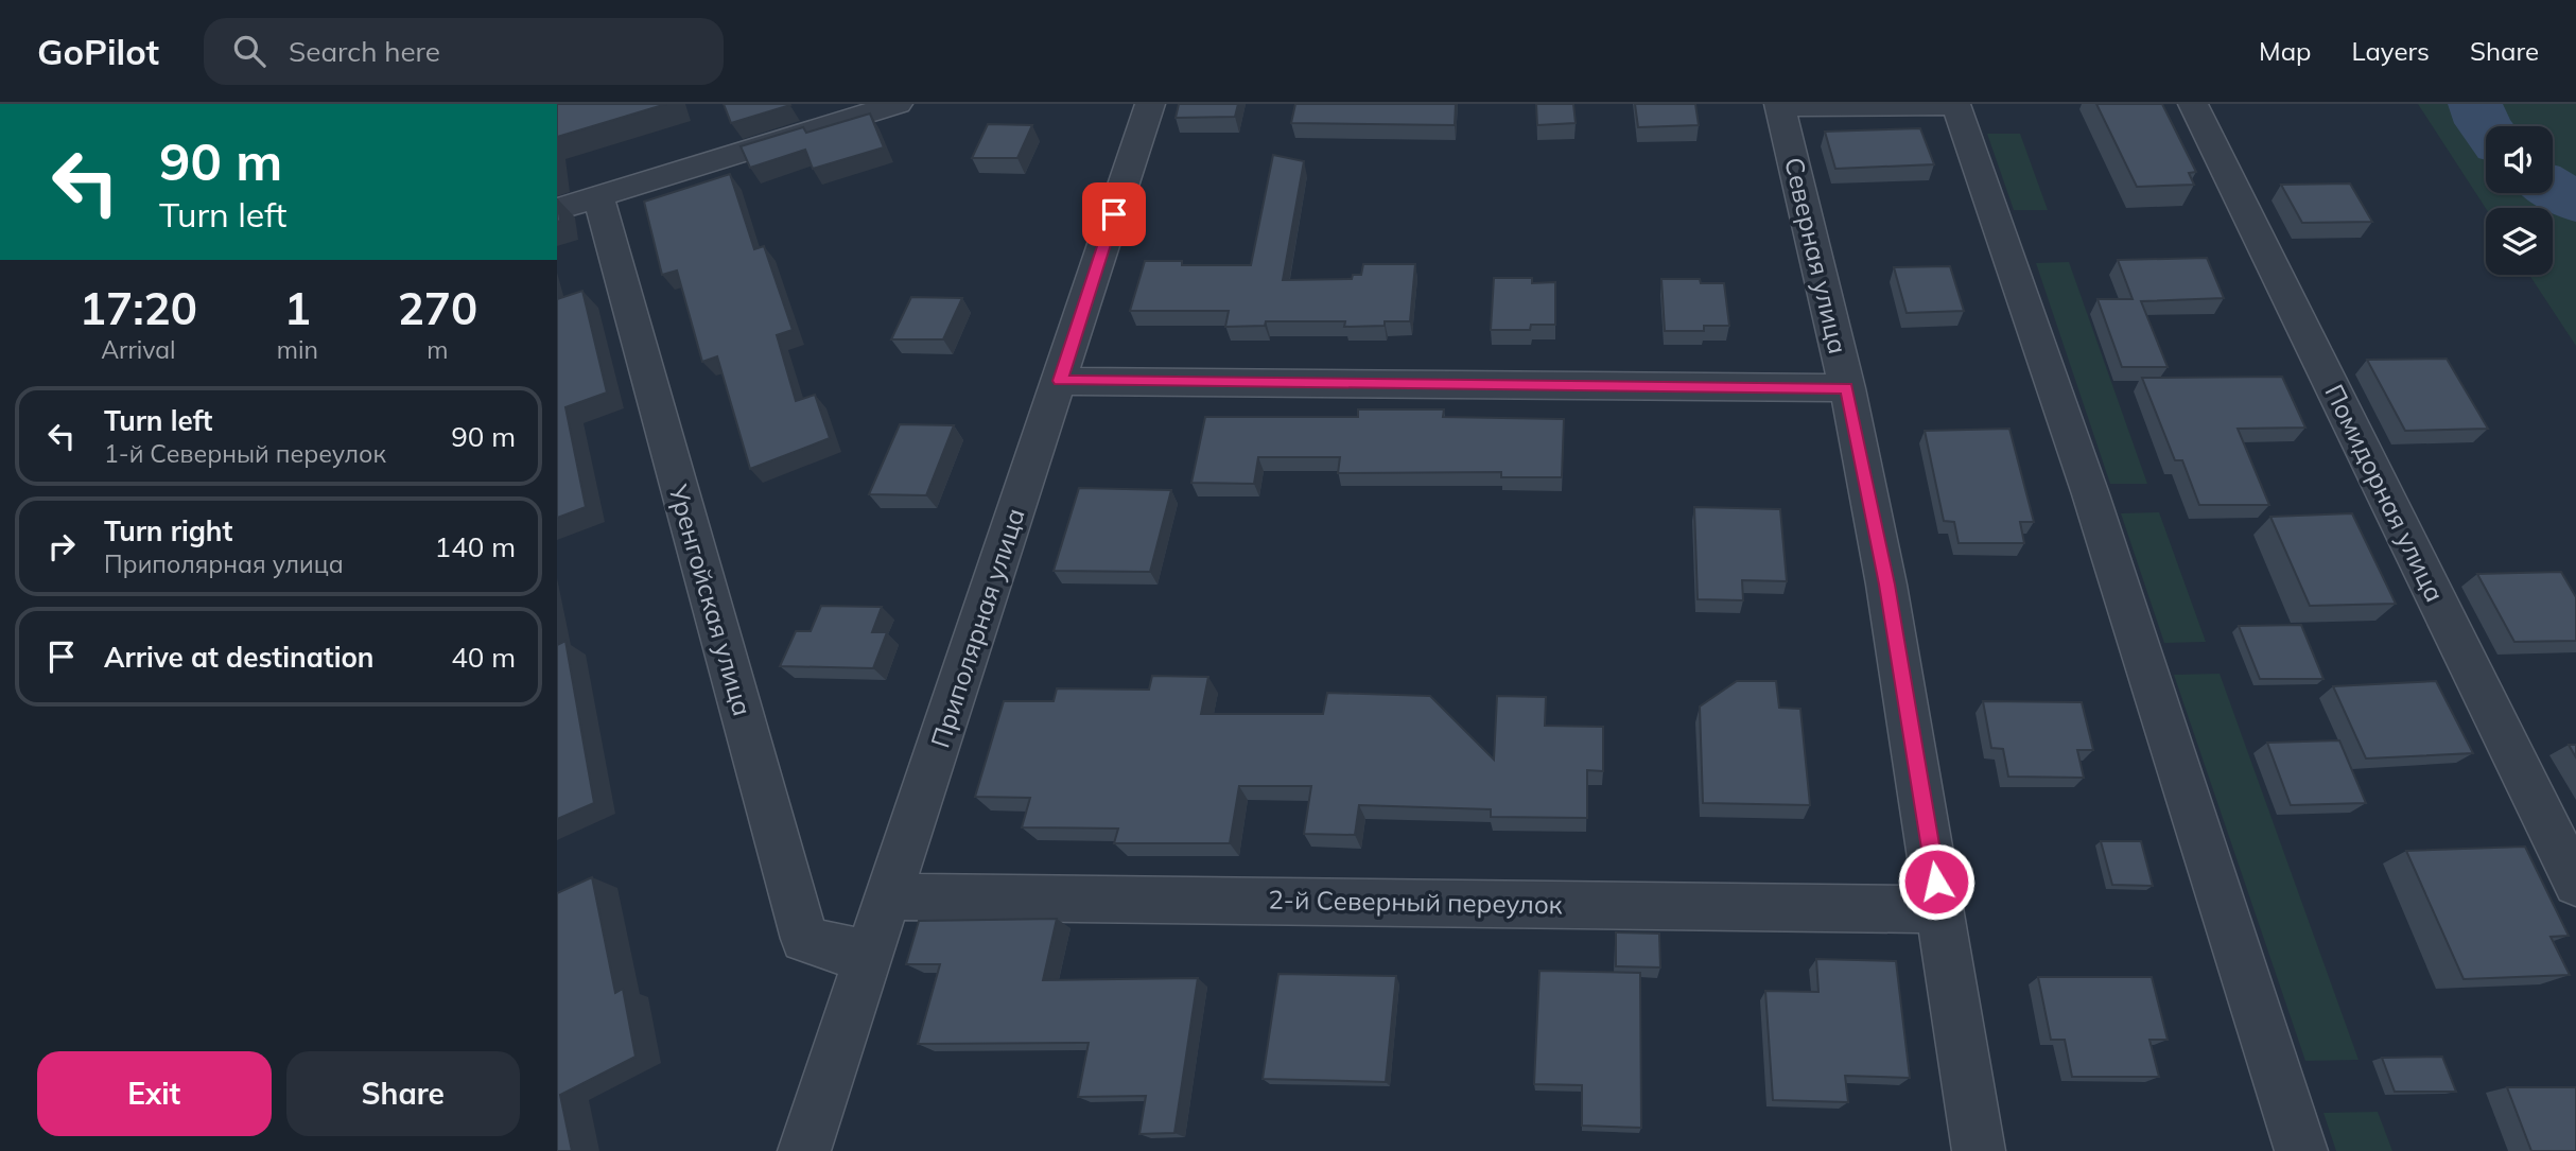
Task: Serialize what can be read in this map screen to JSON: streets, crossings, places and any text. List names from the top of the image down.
{
  "streets": {
    "street": [
      "Северная улица",
      "Помидорная улица",
      "Уренгойская улица",
      "Приполярная улица",
      "2-й Северный переулок"
    ]
  },
  "crossings": [
    ["Северная улица", "2-й Северный переулок"],
    ["Уренгойская улица", "Приполярная улица"],
    ["Приполярная улица", "2-й Северный переулок"]
  ],
  "page": {
    "header": "GoPilot",
    "search": "Search here",
    "nav": ["Map", "Layers", "Share"],
    "turn": ["90 m", "Turn left"],
    "eta": [
      "17:20",
      "Arrival",
      "1",
      "min",
      "270",
      "m"
    ],
    "list": [
      {
        "name": "Turn left",
        "note": "1-й Северный переулок",
        "value": "90 m"
      },
      {
        "name": "Turn right",
        "note": "Приполярная улица",
        "value": "140 m"
      },
      {
        "name": "Arrive at destination",
        "value": "40 m"
      }
    ],
    "buttons": ["Exit", "Share"]
  }
}
